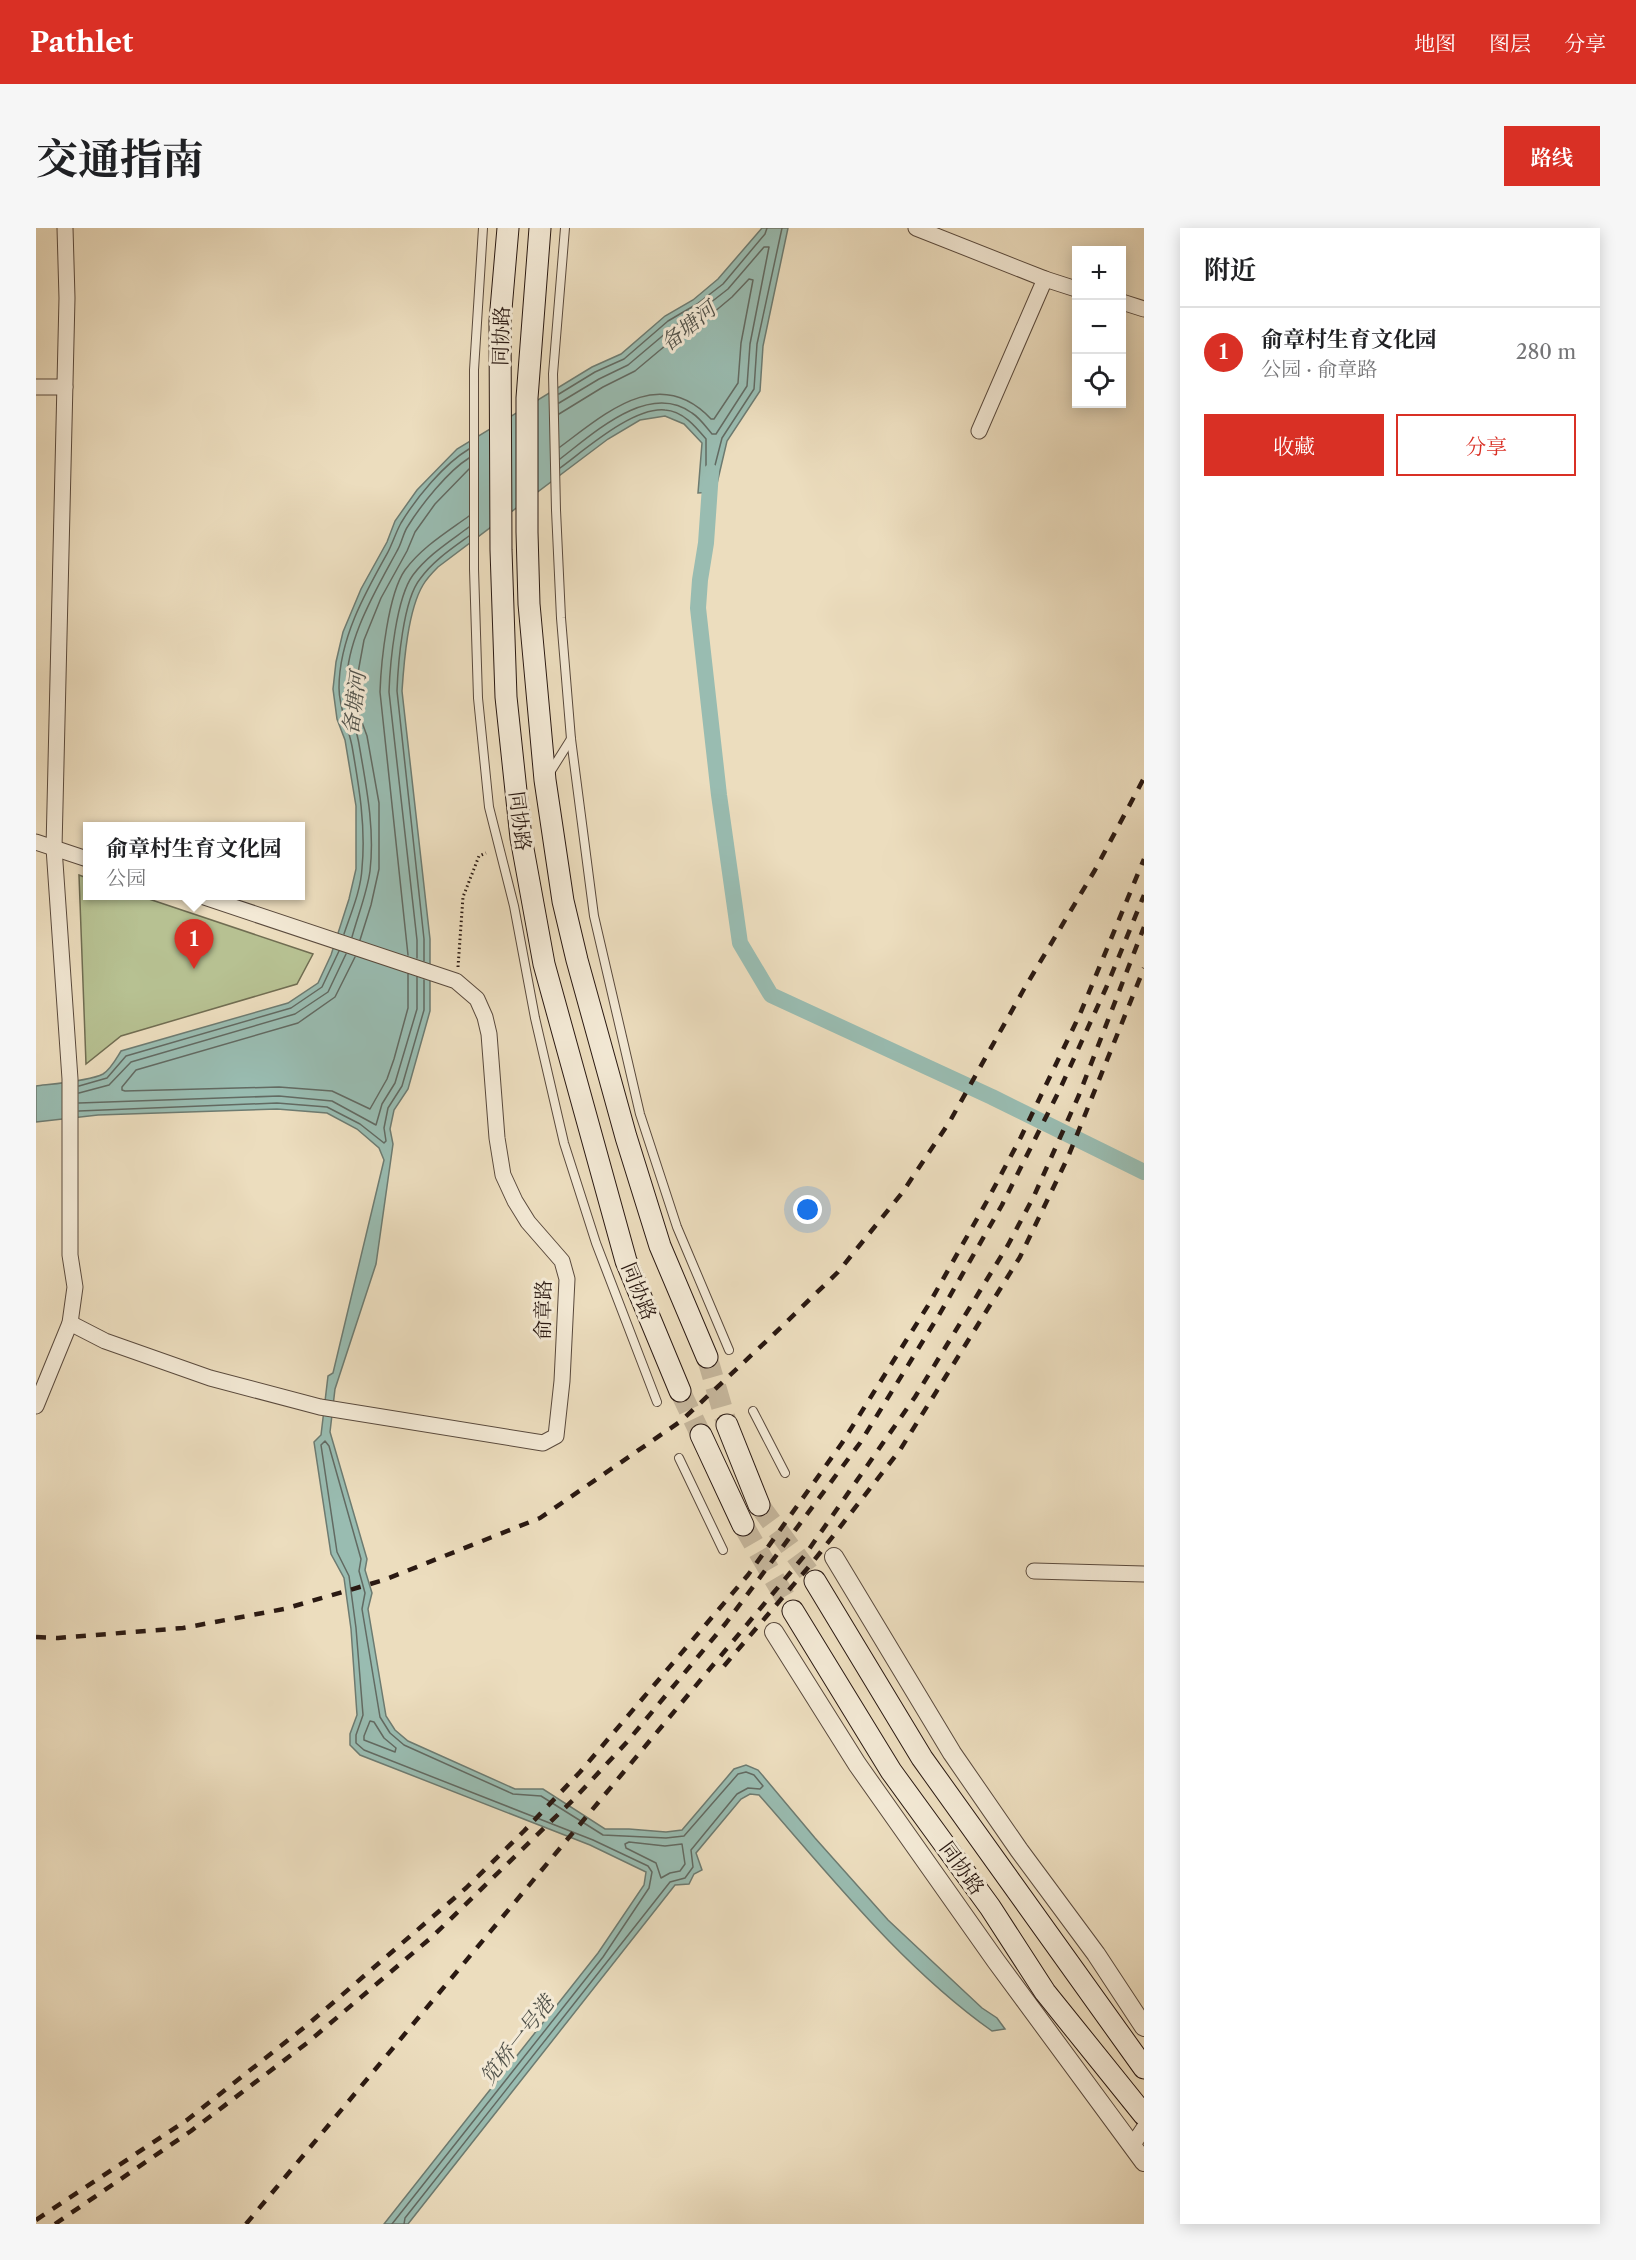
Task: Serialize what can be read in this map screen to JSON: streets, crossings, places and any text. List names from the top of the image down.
{
  "streets": {
    "main road": ["同协路"],
    "street": ["俞章路"]
  },
  "water": ["备塘河", "笕桥一号港"],
  "page": {
    "header": "Pathlet",
    "nav": ["地图", "图层", "分享"],
    "title": "交通指南",
    "buttons": [
      "路线",
      ["收藏", "分享"]
    ],
    "heading": "附近",
    "map_buttons": ["+", "−"],
    "list": [
      {
        "mark": "1",
        "name": "俞章村生育文化园",
        "note": "公园 · 俞章路",
        "value": "280 m"
      }
    ],
    "popup": ["俞章村生育文化园", "公园"],
    "pins": "1"
  }
}
